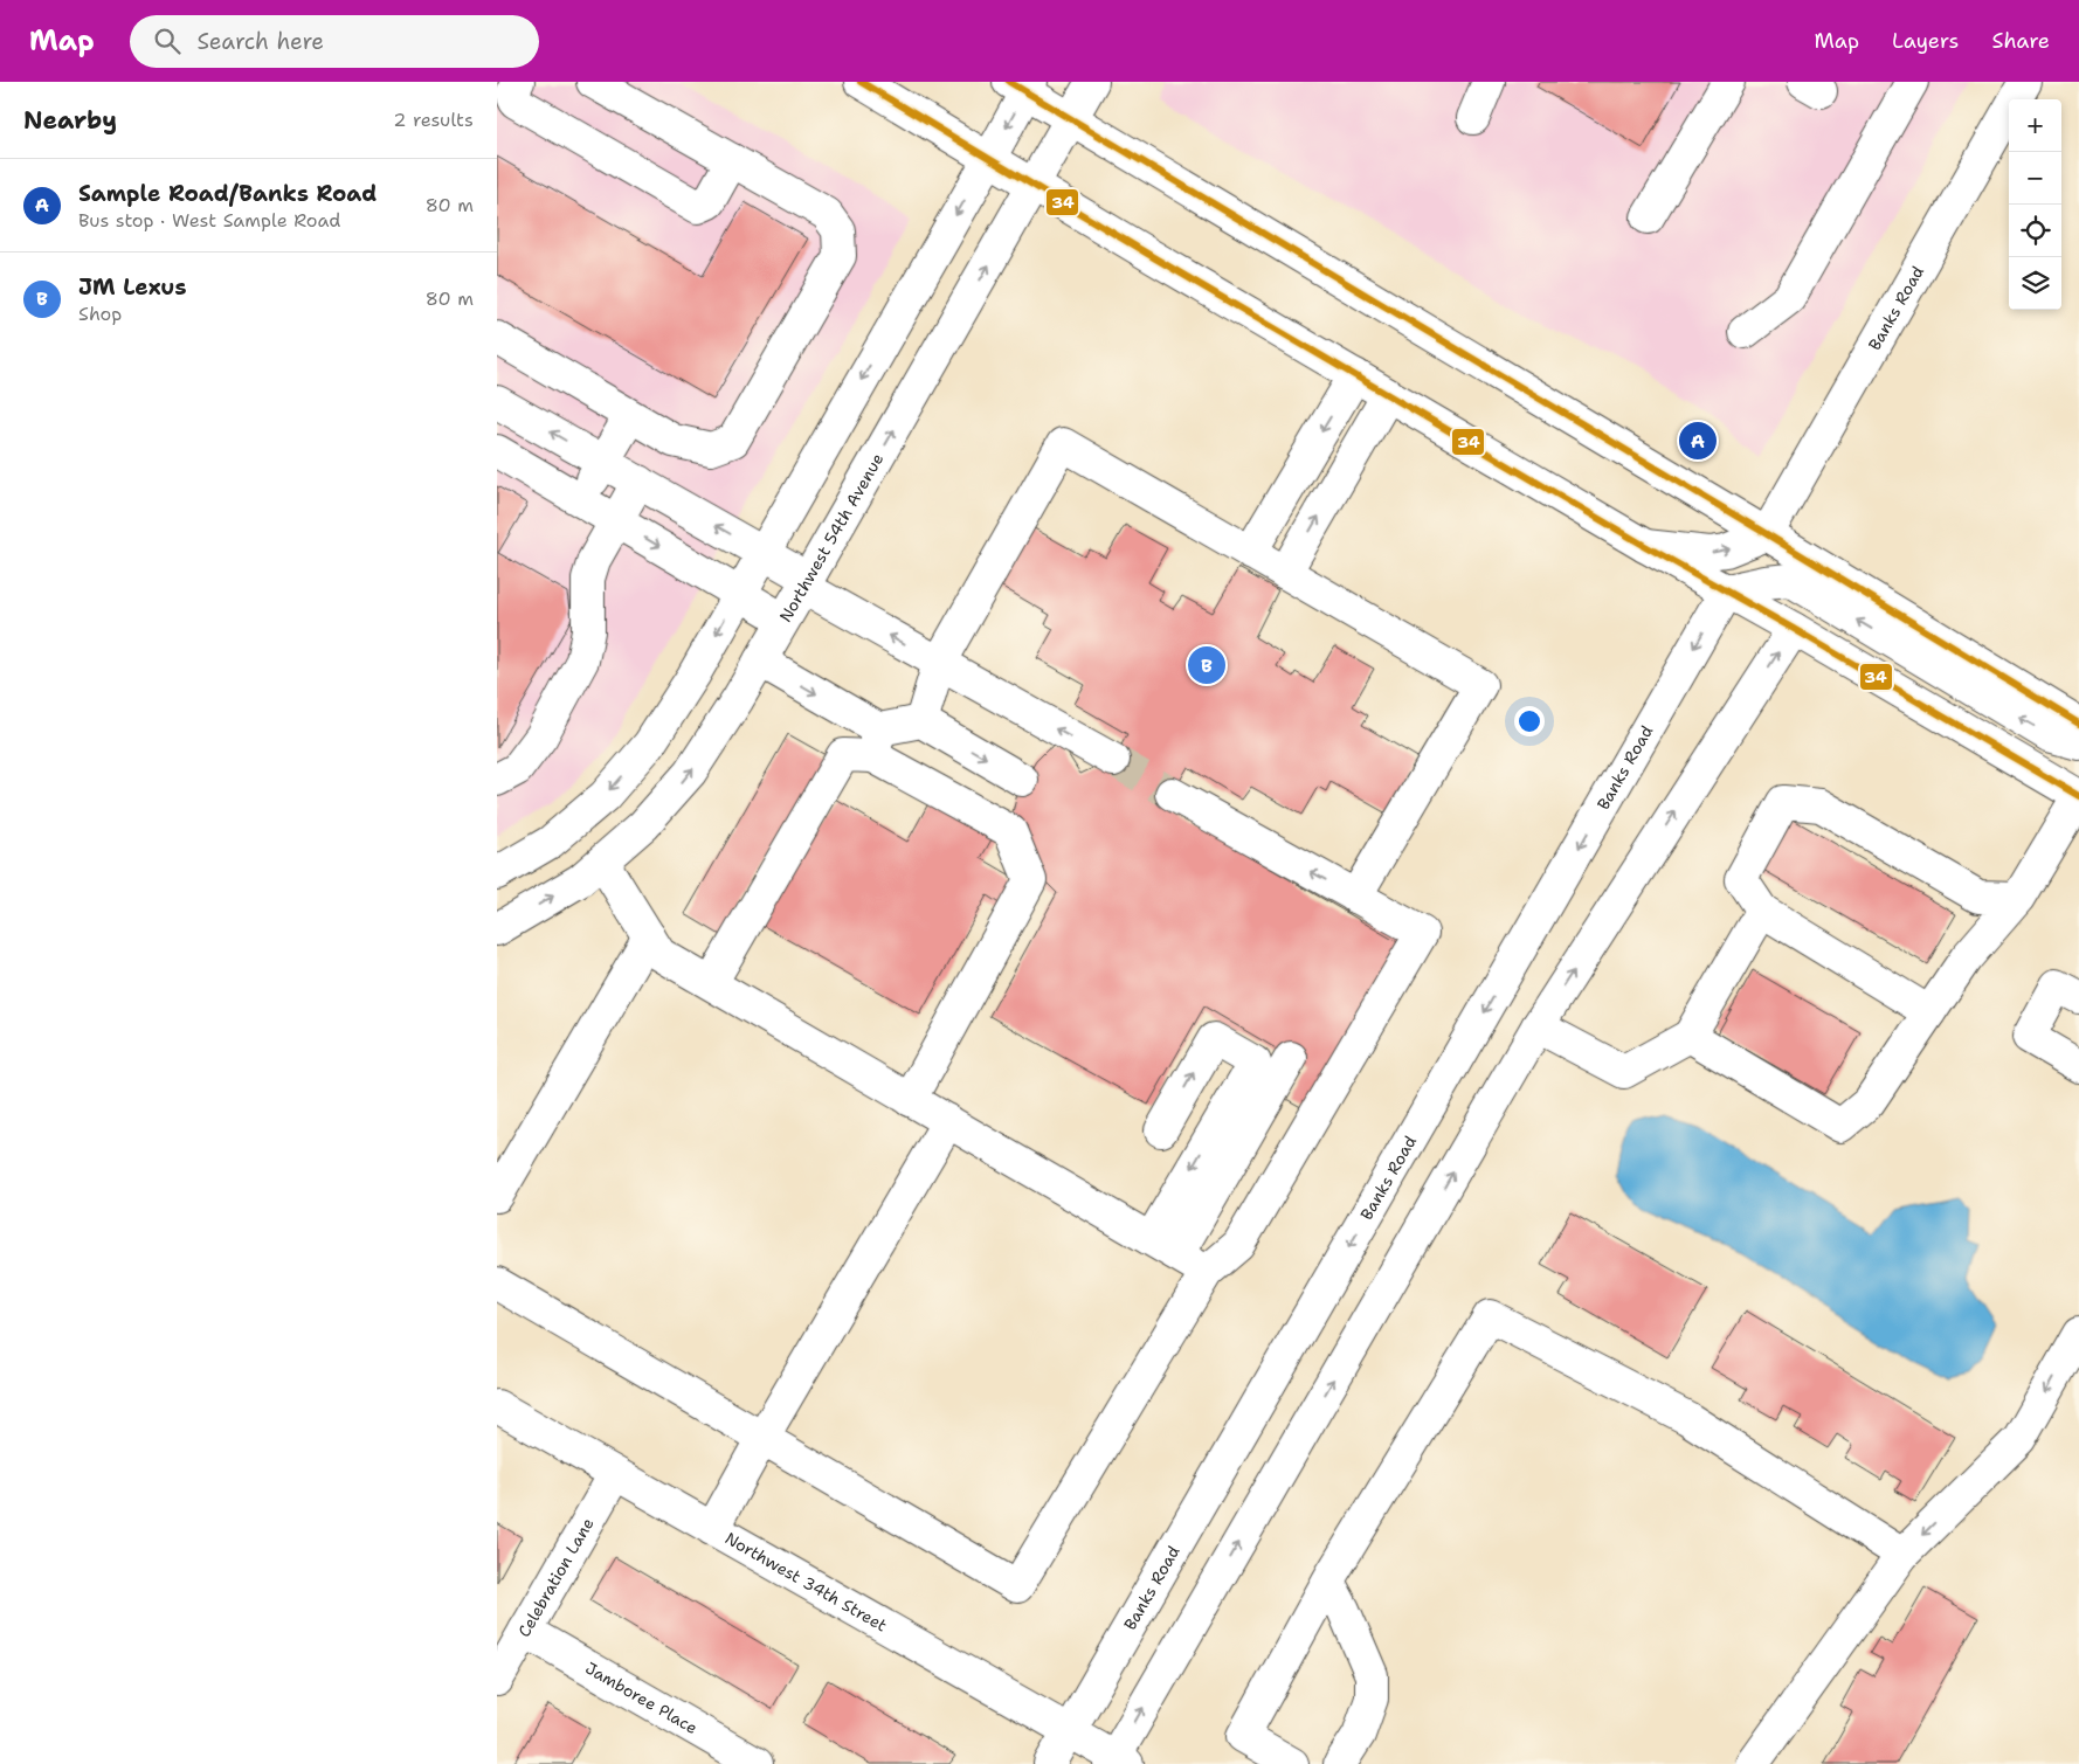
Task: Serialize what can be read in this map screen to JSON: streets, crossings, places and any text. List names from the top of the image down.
{
  "streets": {
    "street": [
      "Banks Road",
      "Northwest 54th Avenue",
      "Celebration Lane",
      "Northwest 34th Street",
      "Jamboree Place"
    ]
  },
  "crossings": [
    ["Banks Road", "Northwest 34th Street"],
    ["Celebration Lane", "Northwest 34th Street"],
    ["Celebration Lane", "Jamboree Place"]
  ],
  "lines": ["transit line 34"],
  "page": {
    "header": "Map",
    "search": "Search here",
    "nav": ["Map", "Layers", "Share"],
    "heading": ["Nearby", "2 results"],
    "map_buttons": ["+", "−"],
    "list": [
      {
        "mark": "A",
        "name": "Sample Road/Banks Road",
        "note": "Bus stop · West Sample Road",
        "value": "80 m"
      },
      {
        "mark": "B",
        "name": "JM Lexus",
        "note": "Shop",
        "value": "80 m"
      }
    ],
    "pins": ["A", "B"]
  }
}
